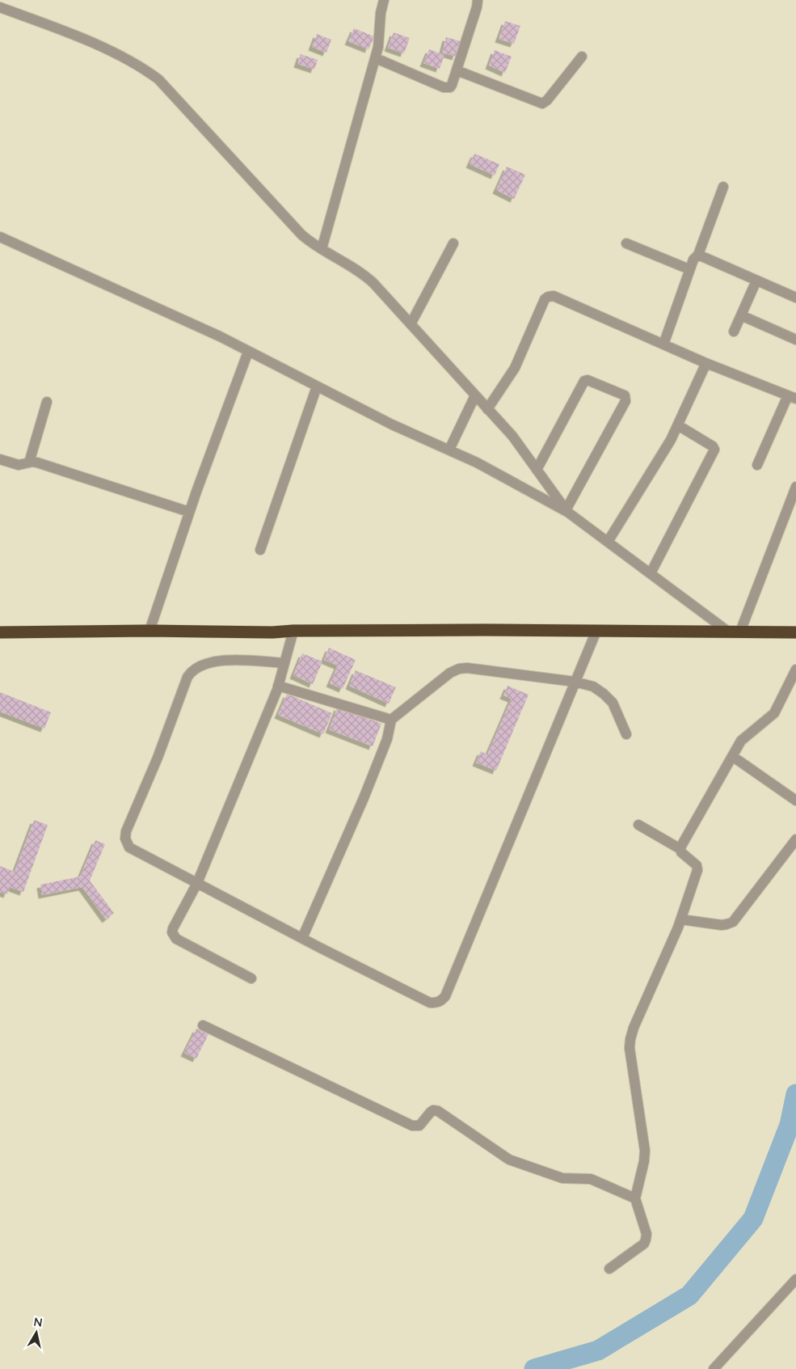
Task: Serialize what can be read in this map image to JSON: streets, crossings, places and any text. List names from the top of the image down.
{
  "north": "top"
}
